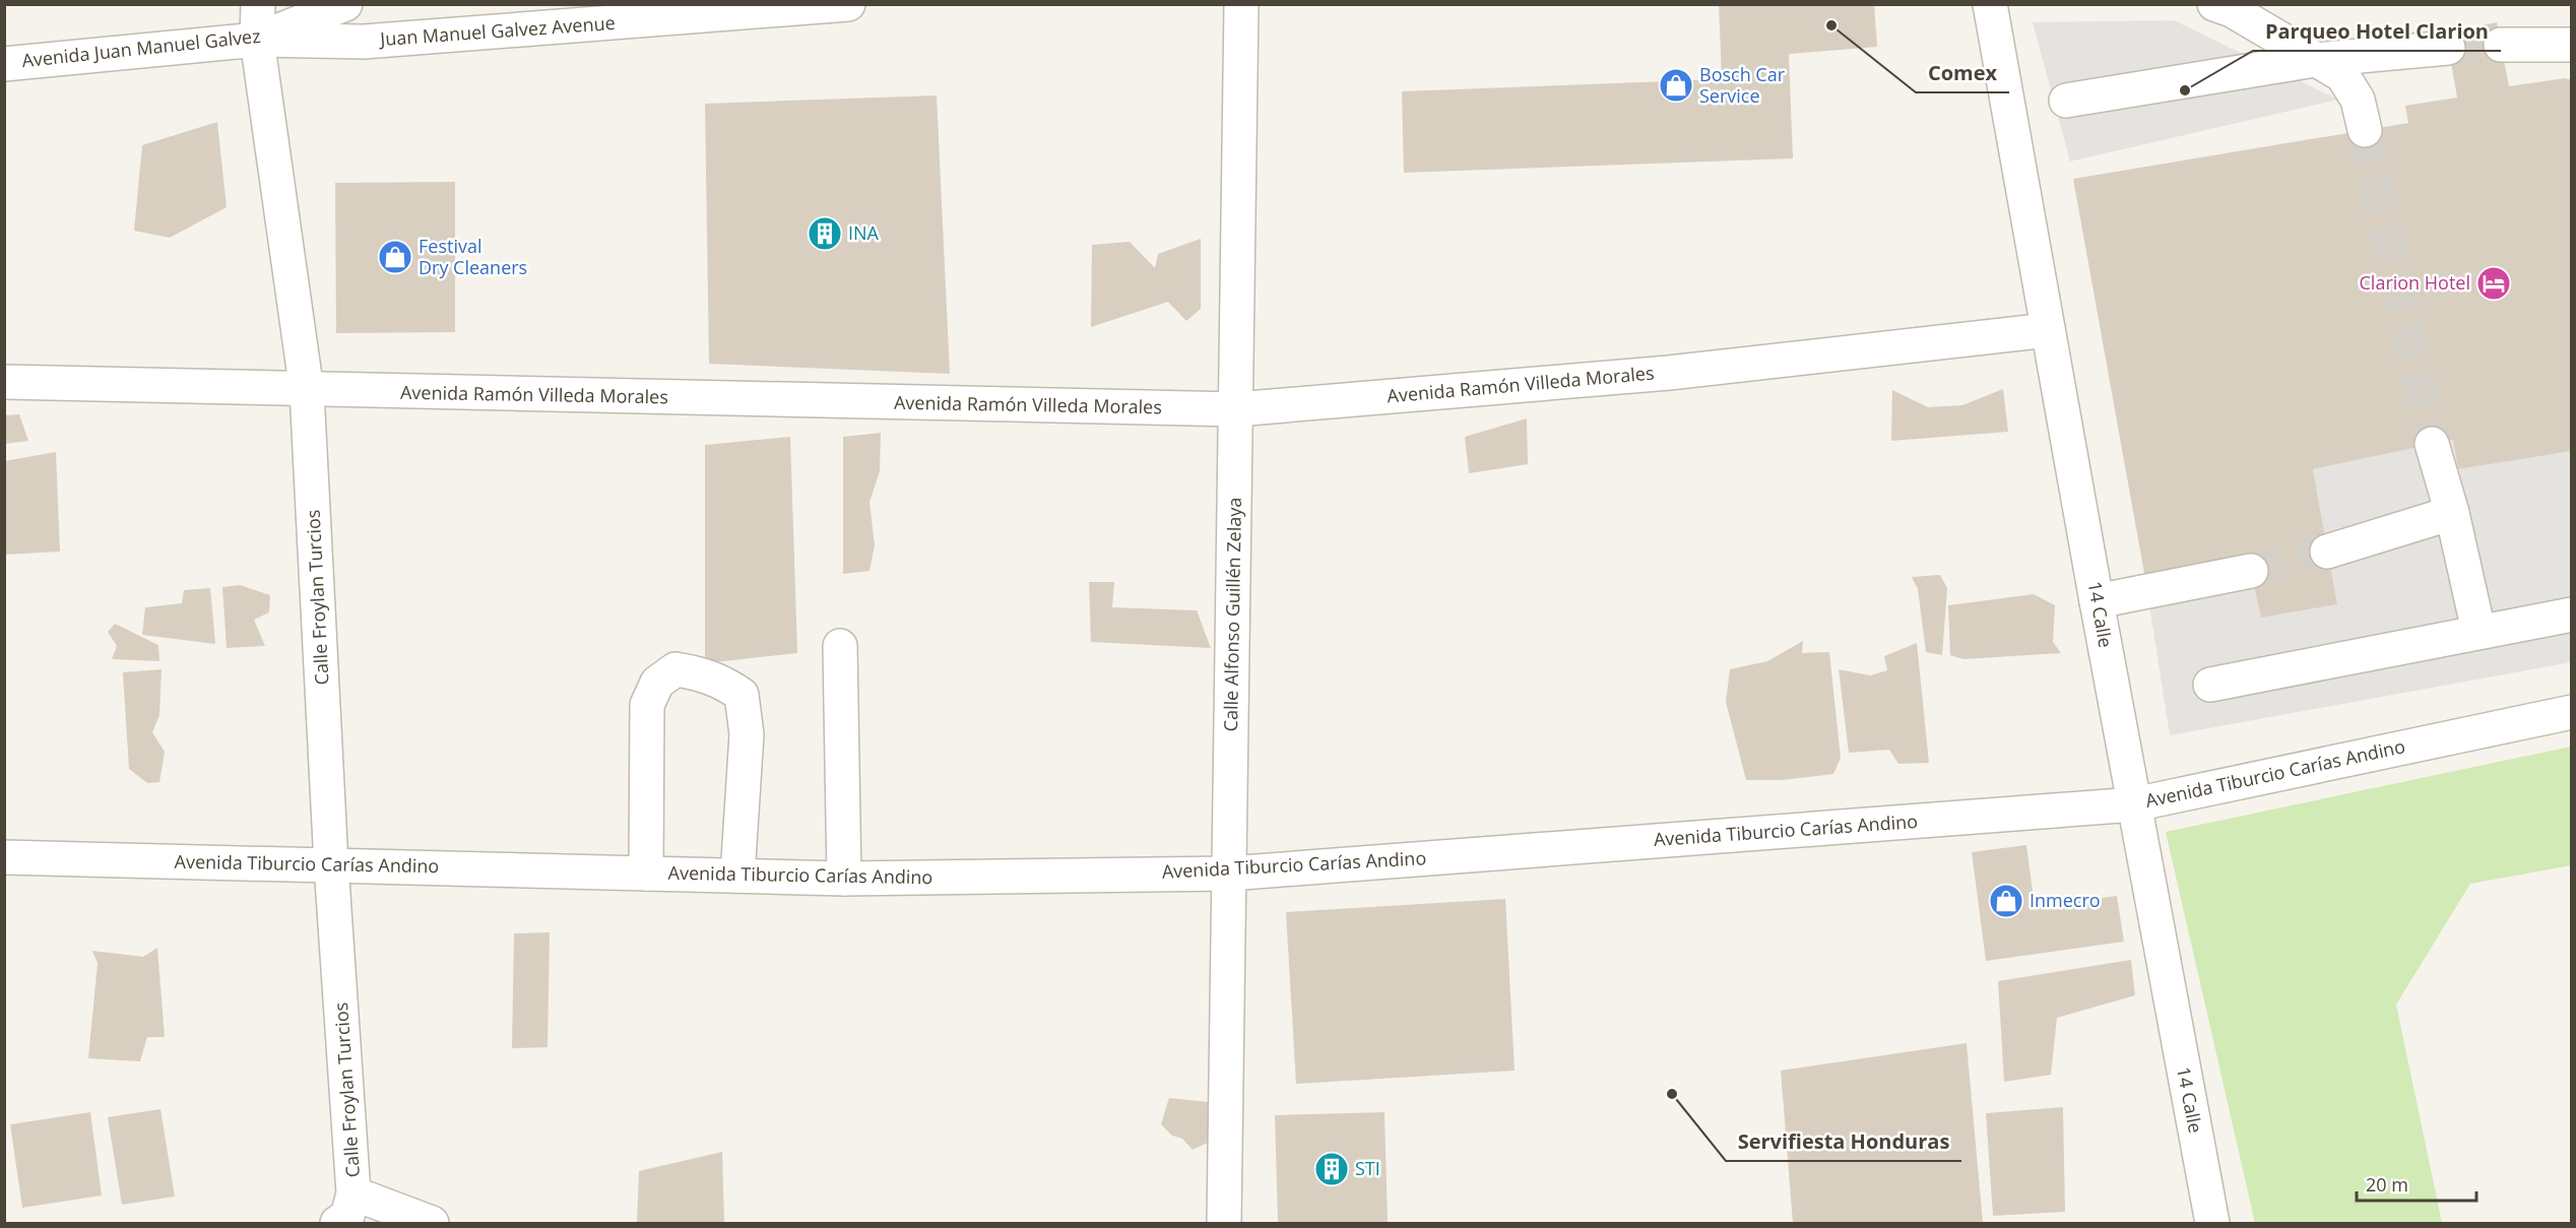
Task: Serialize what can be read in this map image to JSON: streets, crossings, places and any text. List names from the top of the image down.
{
  "streets": {
    "street": [
      "Juan Manuel Galvez Avenue",
      "Avenida Juan Manuel Galvez",
      "Avenida Ramón Villeda Morales",
      "Calle Froylan Turcios",
      "Calle Alfonso Guillén Zelaya",
      "14 Calle",
      "Avenida Tiburcio Carías Andino"
    ]
  },
  "crossings": [
    ["Juan Manuel Galvez Avenue", "Avenida Juan Manuel Galvez"],
    ["Juan Manuel Galvez Avenue", "Calle Froylan Turcios"],
    ["Avenida Juan Manuel Galvez", "Calle Froylan Turcios"],
    ["Avenida Ramón Villeda Morales", "Calle Froylan Turcios"],
    ["Avenida Ramón Villeda Morales", "Calle Alfonso Guillén Zelaya"],
    ["Avenida Ramón Villeda Morales", "14 Calle"],
    ["Calle Froylan Turcios", "Avenida Tiburcio Carías Andino"],
    ["Calle Alfonso Guillén Zelaya", "Avenida Tiburcio Carías Andino"],
    ["14 Calle", "Avenida Tiburcio Carías Andino"]
  ],
  "places": {
    "other": ["Comex", "Parqueo Hotel Clarion", "Servifiesta Honduras"],
    "shop": ["Bosch Car Service", "Festival Dry Cleaners", "Inmecro"],
    "building": ["INA", "STI"],
    "hotel": ["Clarion Hotel"]
  },
  "scale_bar": "20 m"
}
